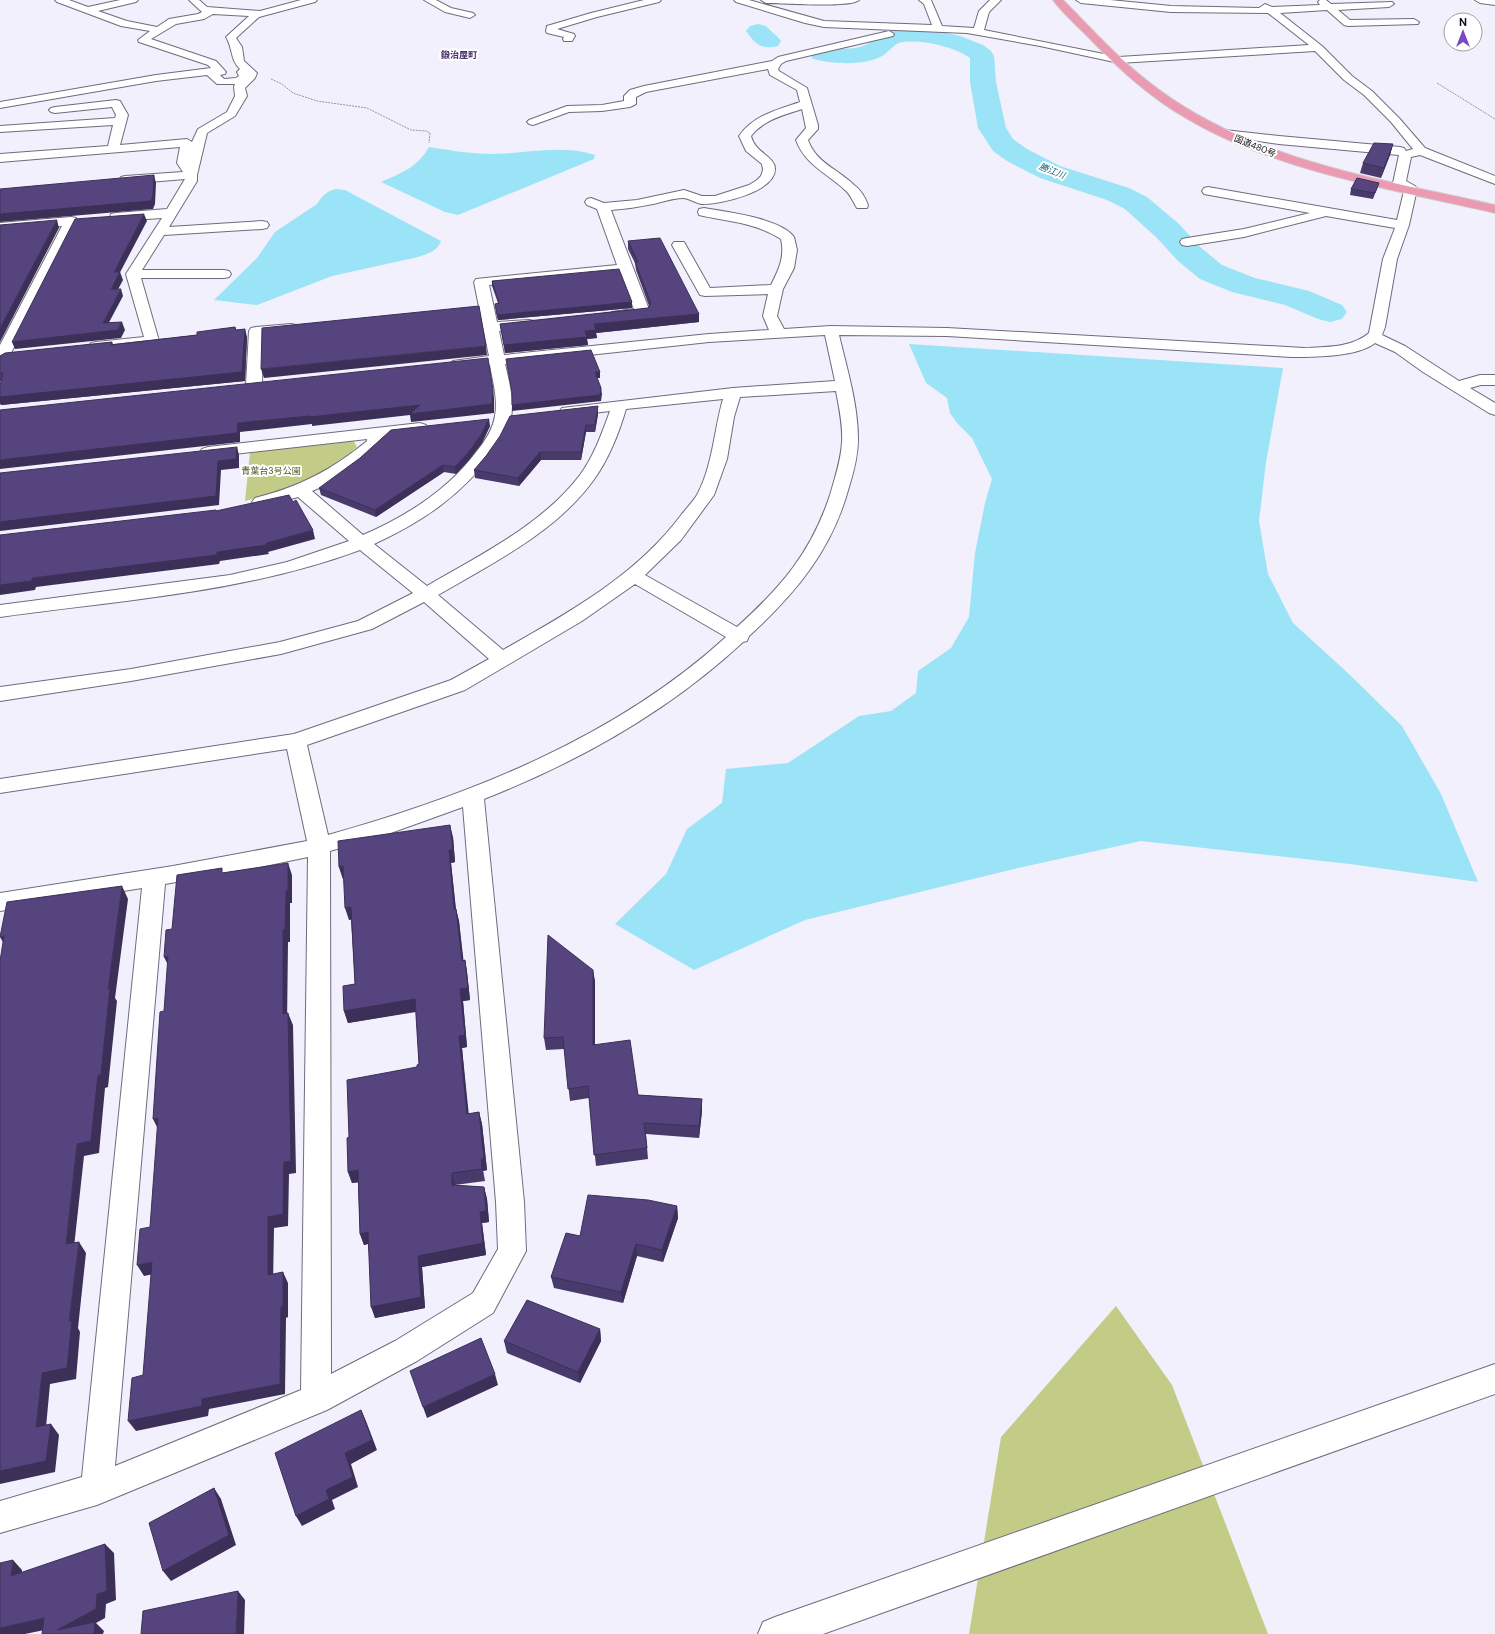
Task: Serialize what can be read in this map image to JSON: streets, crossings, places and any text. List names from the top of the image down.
{
  "streets": {
    "highway": ["国道480号"]
  },
  "districts": ["鍛治屋町"],
  "water": ["勝江川"],
  "parks": ["青葉台3号公園"],
  "north": "top"
}
